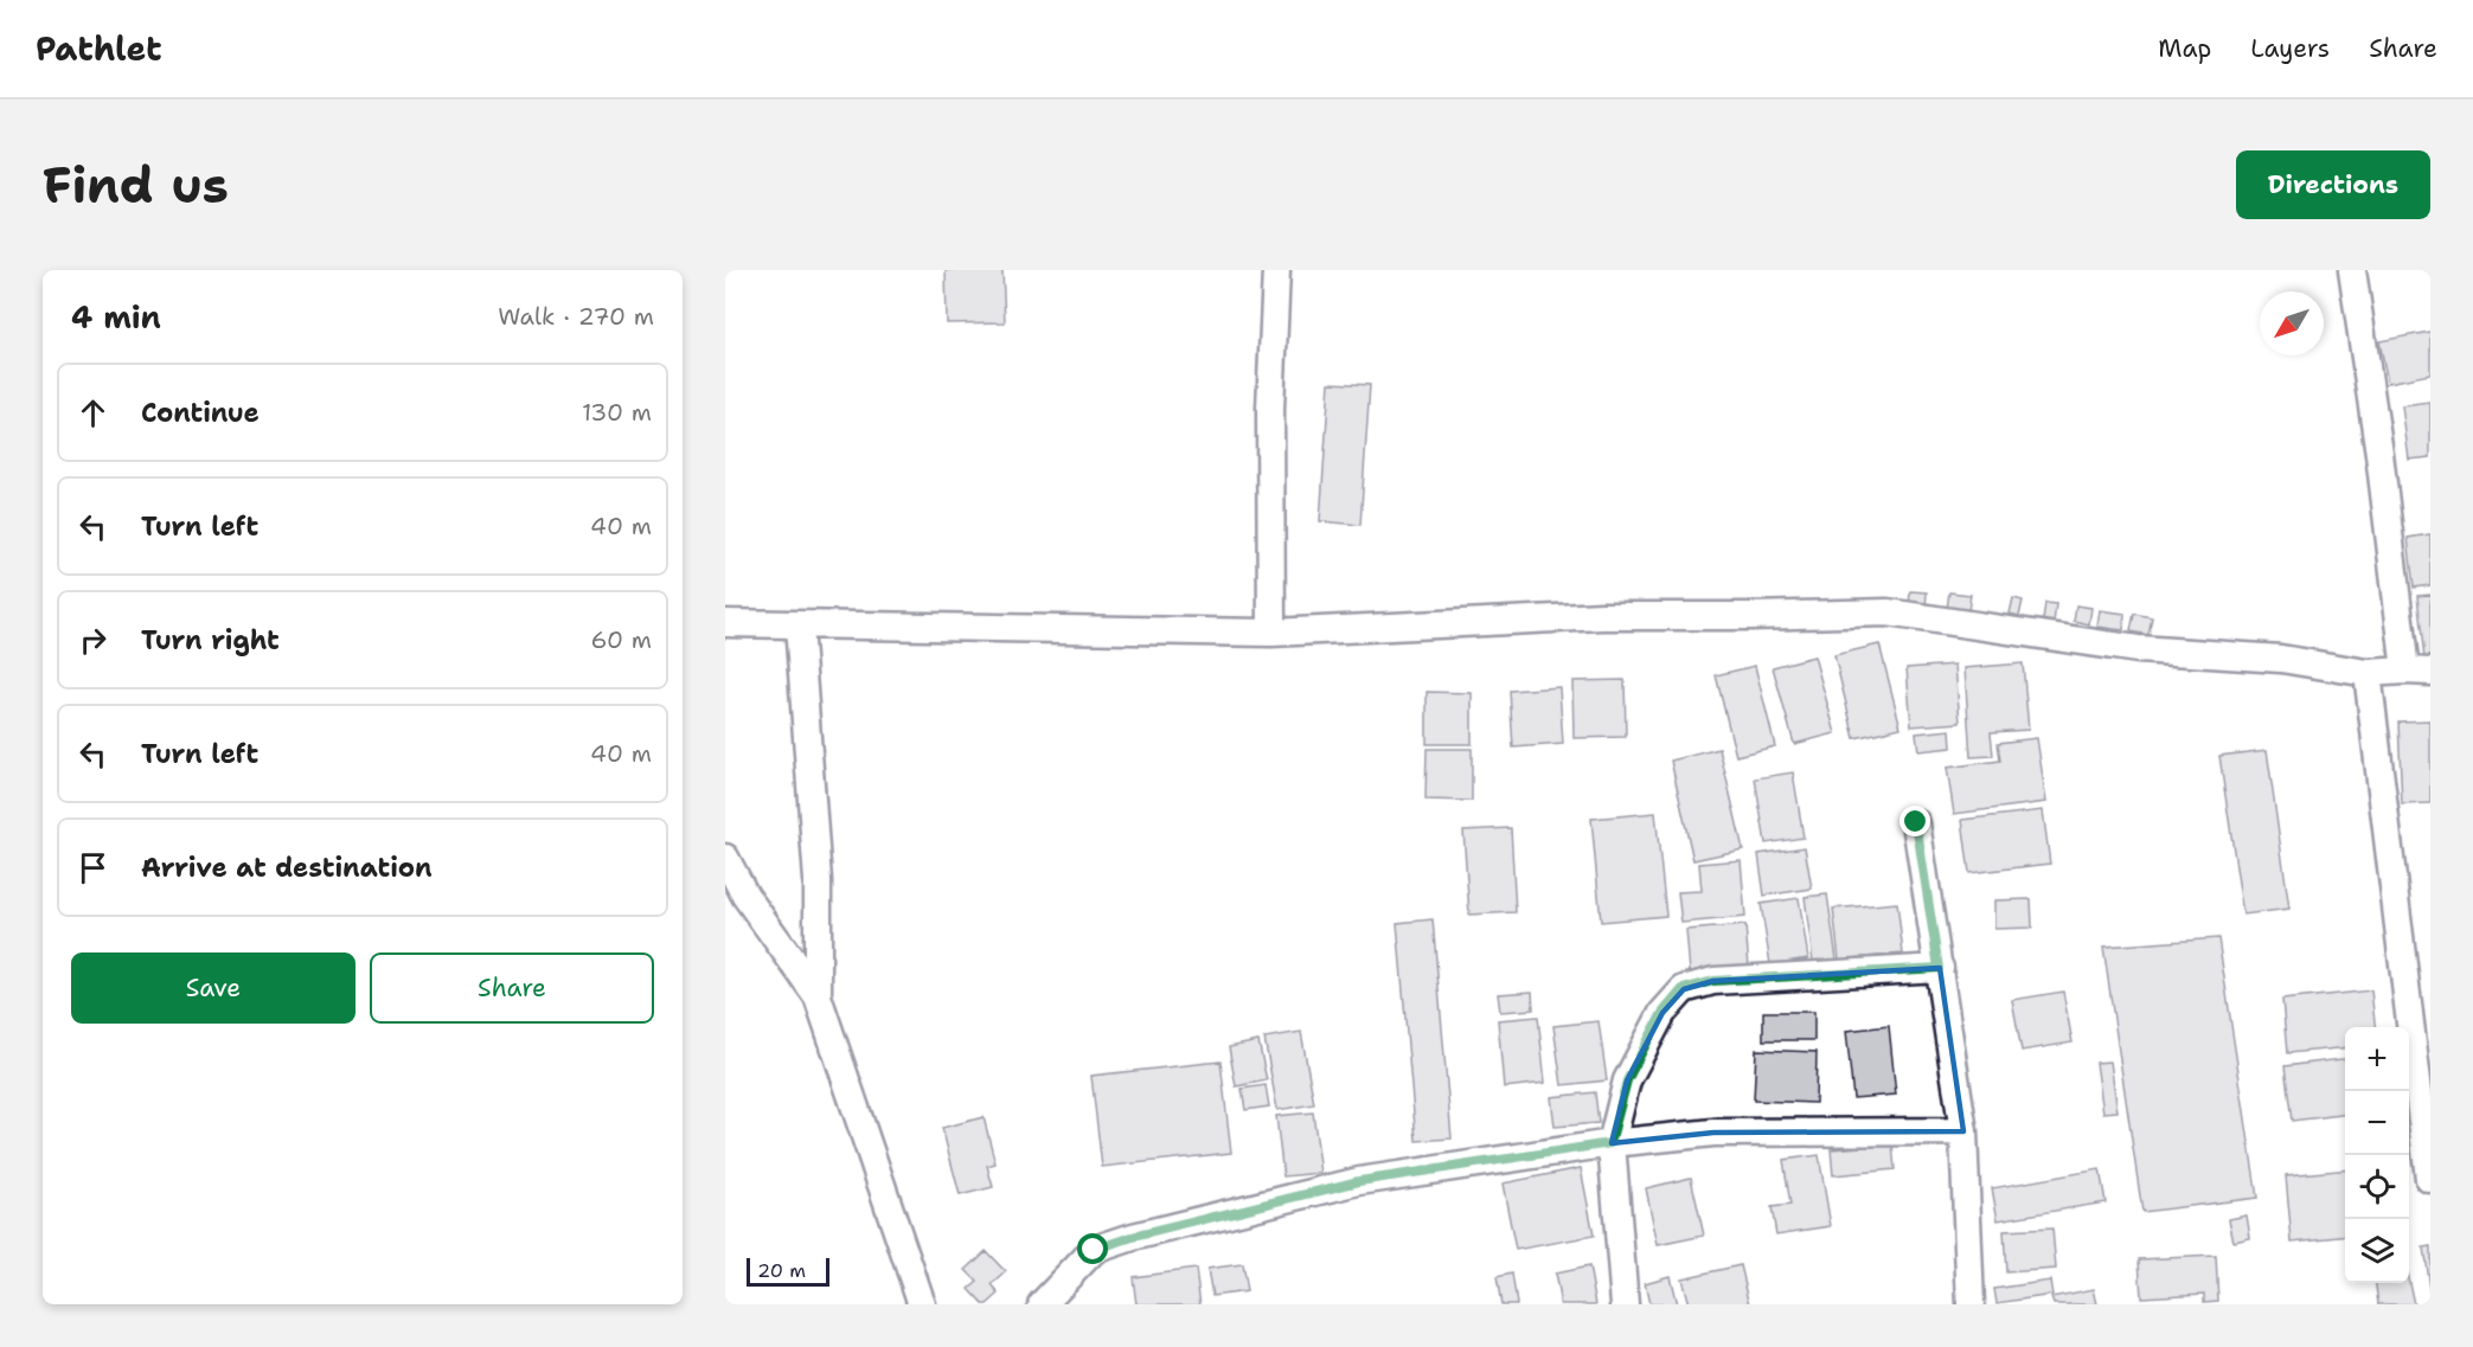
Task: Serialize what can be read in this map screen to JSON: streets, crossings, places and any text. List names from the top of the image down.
{
  "scale_bar": "20 m",
  "north": "bottom left",
  "page": {
    "header": "Pathlet",
    "nav": ["Map", "Layers", "Share"],
    "buttons": [
      "Directions",
      ["Save", "Share"]
    ],
    "title": "Find us",
    "heading": ["4 min", "Walk · 270 m"],
    "list": [
      ["Continue", "130 m"],
      ["Turn left", "40 m"],
      ["Turn right", "60 m"],
      ["Turn left", "40 m"],
      "Arrive at destination"
    ],
    "map_buttons": ["+", "−"],
    "scale": "20 m"
  }
}
